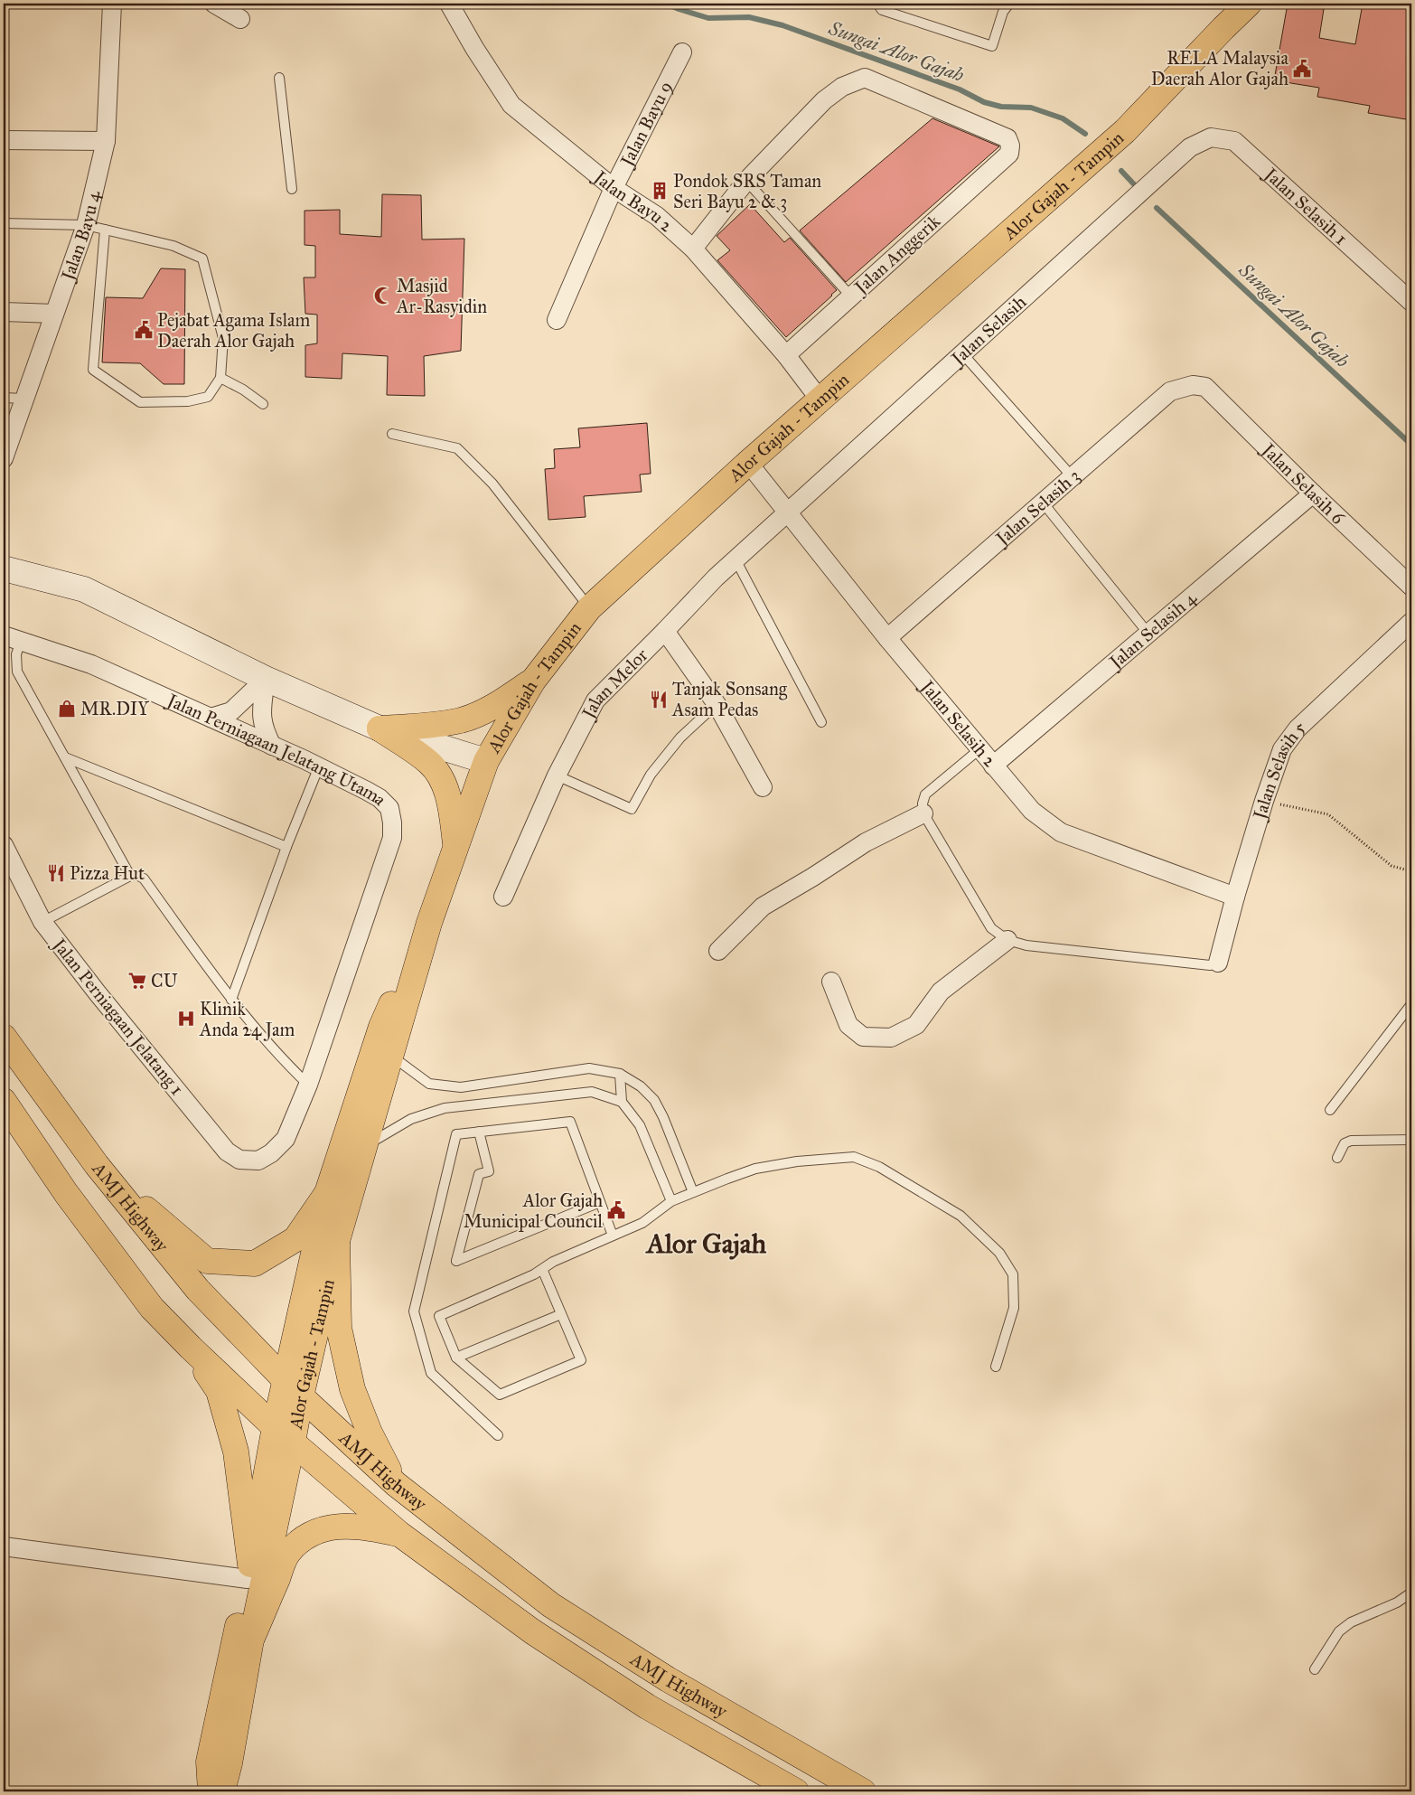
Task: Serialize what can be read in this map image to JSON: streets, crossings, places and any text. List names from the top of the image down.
{
  "streets": {
    "main road": ["Alor Gajah - Tampin", "AMJ Highway"],
    "street": [
      "Jalan Bayu 9",
      "Jalan Bayu 2",
      "Jalan Selasih 1",
      "Jalan Bayu 4",
      "Jalan Anggerik",
      "Jalan Selasih",
      "Jalan Selasih 6",
      "Jalan Selasih 3",
      "Jalan Selasih 4",
      "Jalan Melor",
      "Jalan Selasih 2",
      "Jalan Perniagaan Jelatang Utama",
      "Jalan Selasih 5",
      "Jalan Perniagaan Jelatang 1"
    ]
  },
  "crossings": [
    ["Jalan Bayu 9", "Jalan Bayu 2"],
    ["Alor Gajah - Tampin", "Jalan Bayu 2"],
    ["Alor Gajah - Tampin", "Jalan Selasih 2"],
    ["Alor Gajah - Tampin", "AMJ Highway"],
    ["Jalan Bayu 2", "Jalan Anggerik"],
    ["Jalan Selasih 1", "Jalan Selasih"],
    ["Jalan Selasih", "Jalan Melor"],
    ["Jalan Selasih", "Jalan Selasih 2"],
    ["Jalan Selasih 6", "Jalan Selasih 3"],
    ["Jalan Selasih 6", "Jalan Selasih 4"],
    ["Jalan Selasih 3", "Jalan Selasih 2"],
    ["Jalan Selasih 4", "Jalan Selasih 2"],
    ["Jalan Melor", "Jalan Selasih 2"],
    ["Jalan Selasih 2", "Jalan Selasih 5"],
    ["Jalan Perniagaan Jelatang Utama", "Jalan Perniagaan Jelatang 1"]
  ],
  "districts": ["Alor Gajah"],
  "water": ["Sungai Alor Gajah"],
  "places": {
    "public building": ["RELA Malaysia Daerah Alor Gajah", "Pejabat Agama Islam Daerah Alor Gajah", "Alor Gajah Municipal Council"],
    "building": ["Pondok SRS Taman Seri Bayu 2 & 3"],
    "mosque": ["Masjid Ar-Rasyidin"],
    "restaurant": ["Tanjak Sonsang Asam Pedas", "Pizza Hut"],
    "shop": ["MR.DIY"],
    "supermarket": ["CU"],
    "hospital": ["Klinik Anda 24 Jam"]
  }
}
